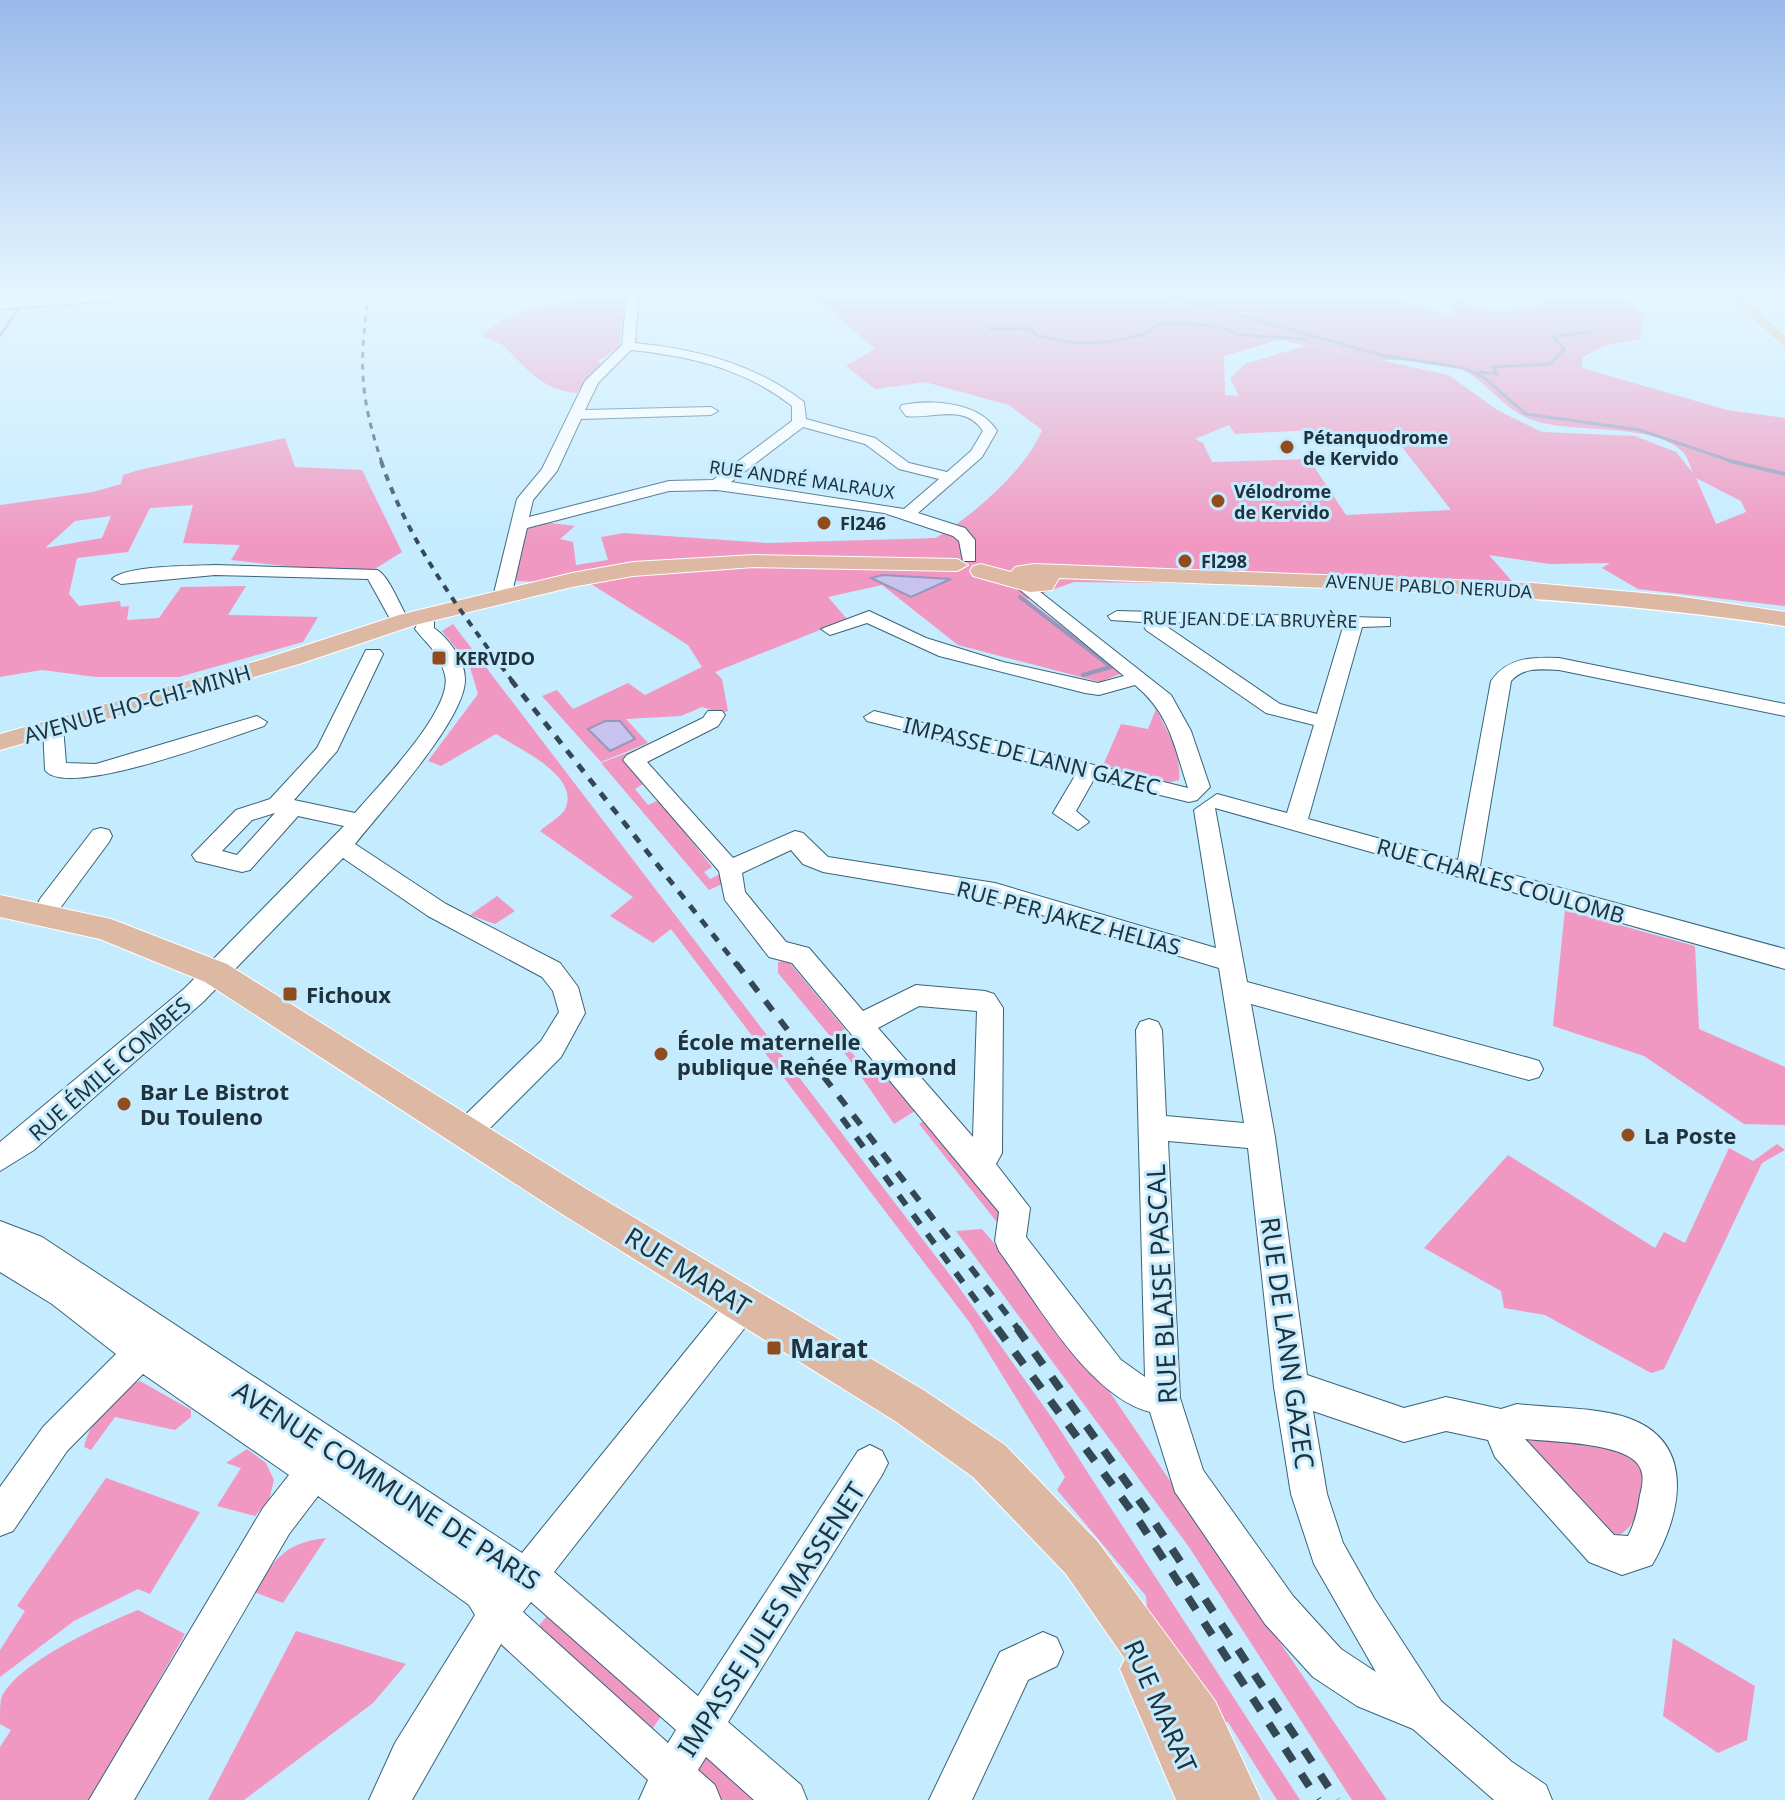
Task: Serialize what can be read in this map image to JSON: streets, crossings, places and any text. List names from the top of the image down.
{
  "streets": {
    "main road": ["AVENUE PABLO NERUDA", "AVENUE HO-CHI-MINH", "RUE MARAT"],
    "street": [
      "RUE ANDRÉ MALRAUX",
      "RUE JEAN DE LA BRUYÈRE",
      "IMPASSE DE LANN GAZEC",
      "RUE CHARLES COULOMB",
      "RUE PER JAKEZ HELIAS",
      "RUE ÉMILE COMBES",
      "RUE BLAISE PASCAL",
      "RUE DE LANN GAZEC",
      "AVENUE COMMUNE DE PARIS",
      "IMPASSE JULES MASSENET"
    ]
  },
  "crossings": [
    ["AVENUE PABLO NERUDA", "RUE DE LANN GAZEC"],
    ["IMPASSE DE LANN GAZEC", "RUE CHARLES COULOMB"],
    ["IMPASSE DE LANN GAZEC", "RUE DE LANN GAZEC"],
    ["RUE CHARLES COULOMB", "RUE DE LANN GAZEC"],
    ["RUE PER JAKEZ HELIAS", "RUE DE LANN GAZEC"],
    ["RUE ÉMILE COMBES", "RUE MARAT"],
    ["RUE BLAISE PASCAL", "RUE DE LANN GAZEC"],
    ["AVENUE COMMUNE DE PARIS", "IMPASSE JULES MASSENET"]
  ],
  "places": {
    "other": [
      "Pétanquodrome de Kervido",
      "Vélodrome de Kervido",
      "Fl246",
      "Fl298",
      "École maternelle publique Renée Raymond",
      "Bar Le Bistrot Du Touleno",
      "La Poste"
    ],
    "transit": ["KERVIDO", "Fichoux", "Marat"]
  }
}
